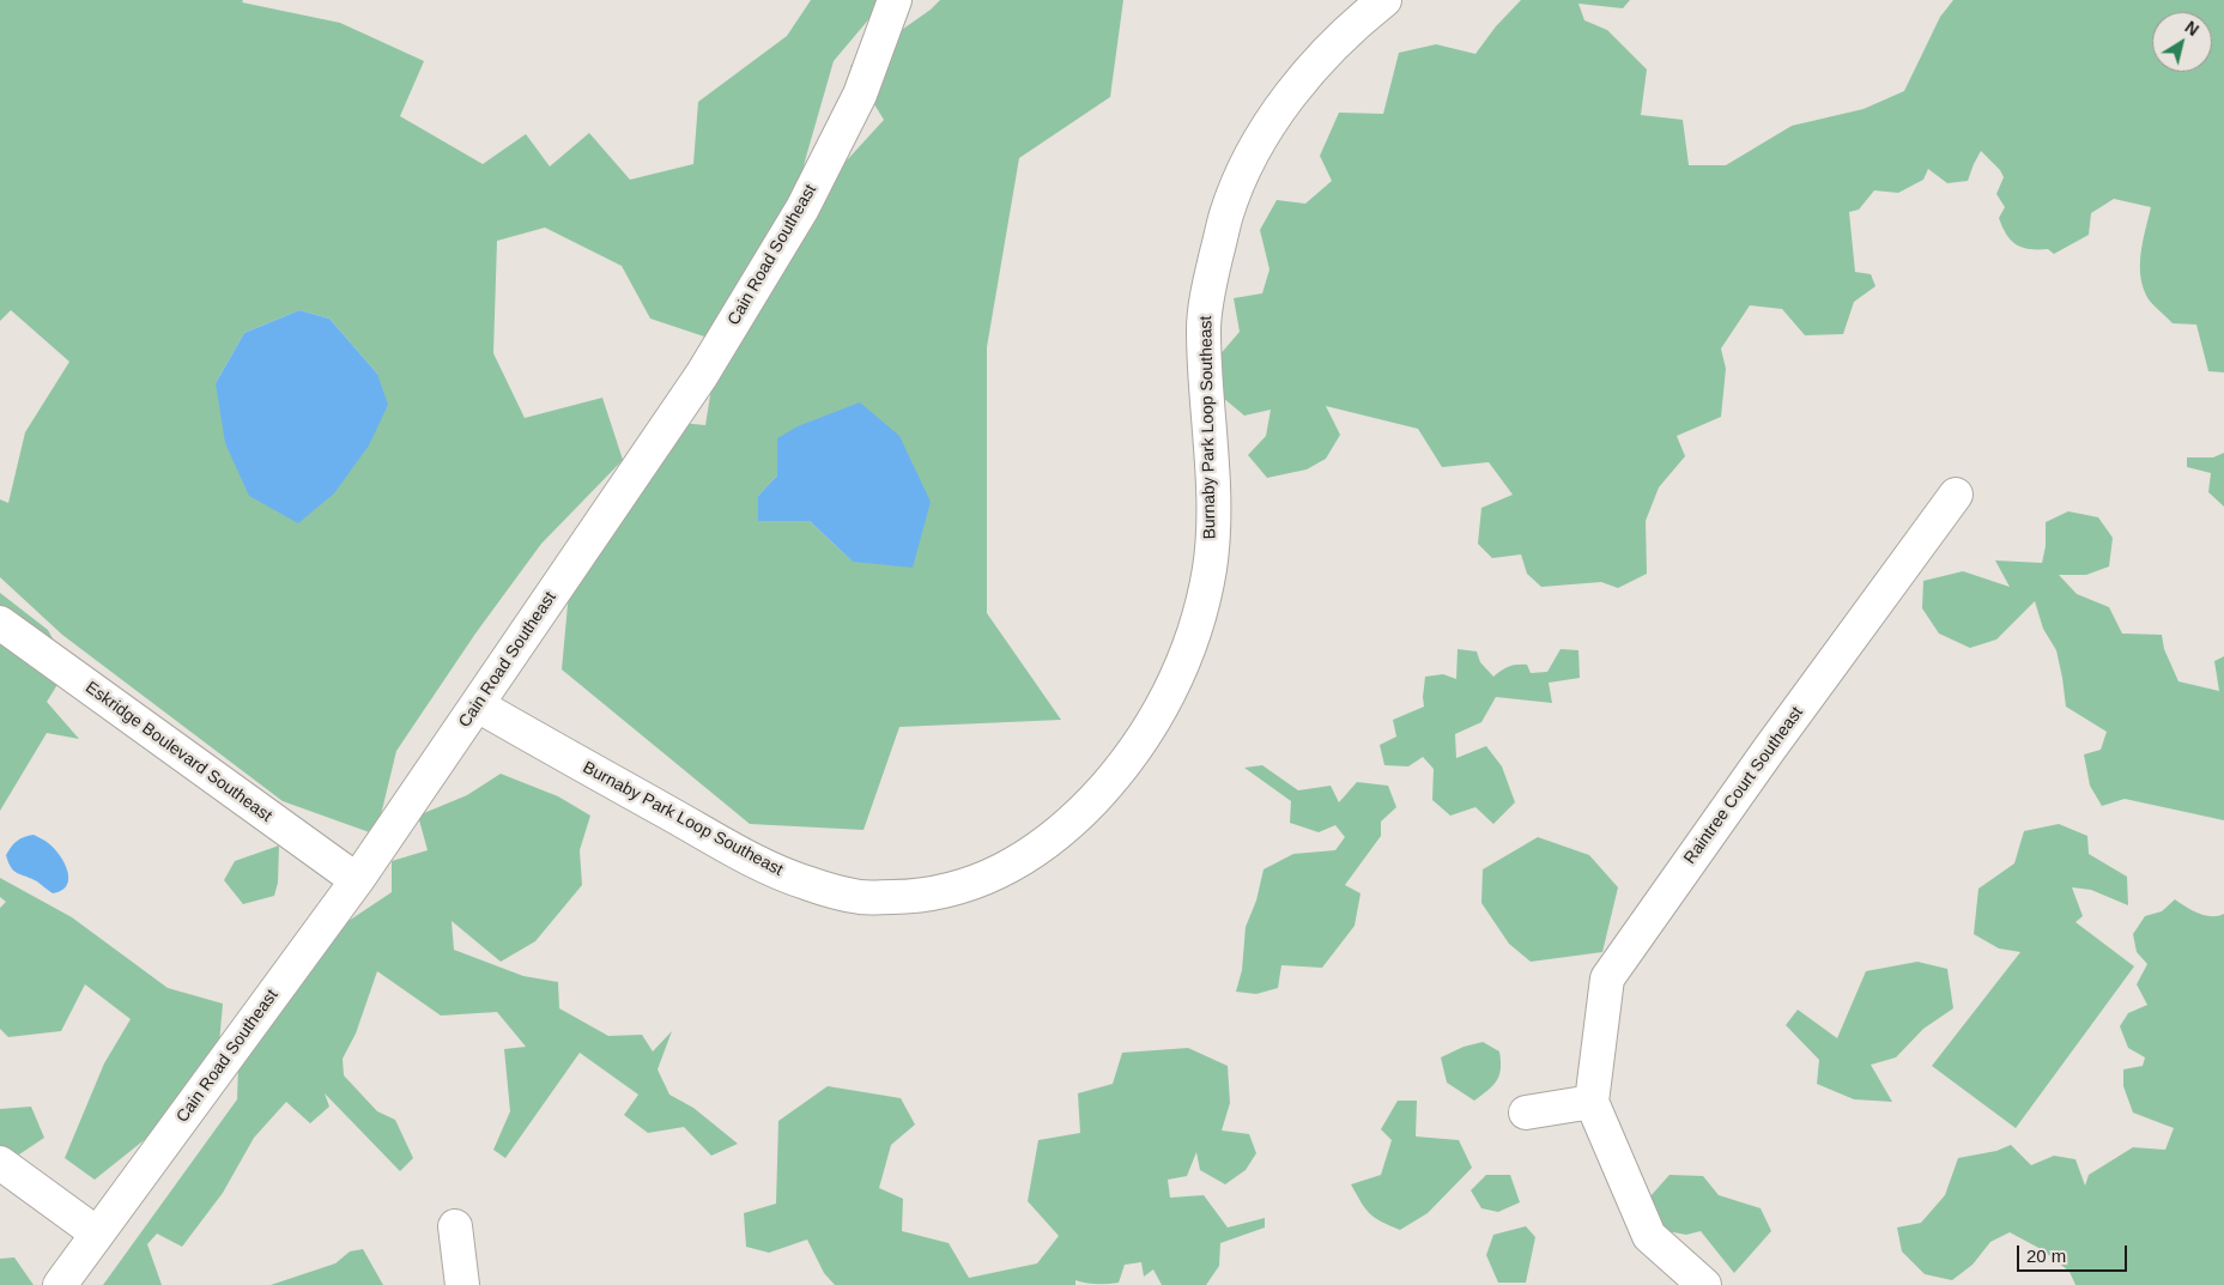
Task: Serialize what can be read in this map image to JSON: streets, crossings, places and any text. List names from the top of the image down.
{
  "streets": {
    "street": [
      "Cain Road Southeast",
      "Burnaby Park Loop Southeast",
      "Eskridge Boulevard Southeast",
      "Raintree Court Southeast"
    ]
  },
  "crossings": [
    ["Cain Road Southeast", "Burnaby Park Loop Southeast"],
    ["Cain Road Southeast", "Eskridge Boulevard Southeast"]
  ],
  "scale_bar": "20 m",
  "north": "top right"
}
